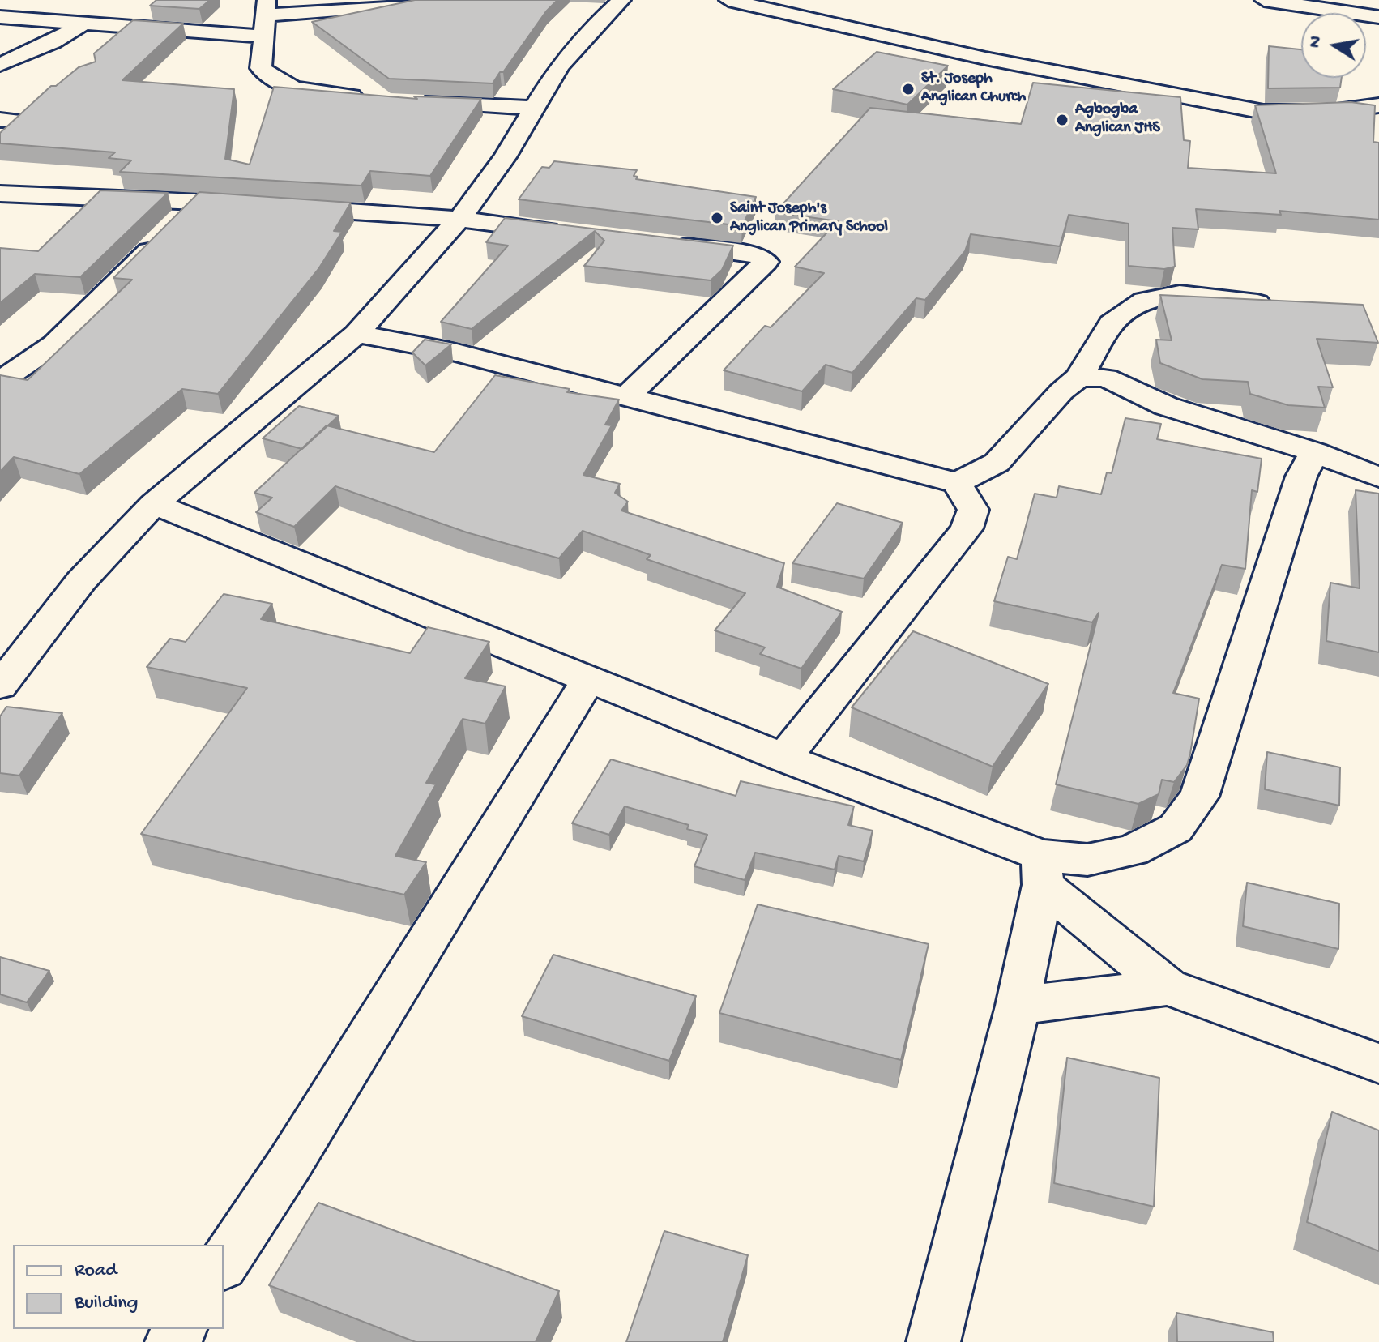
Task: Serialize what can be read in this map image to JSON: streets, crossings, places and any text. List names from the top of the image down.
{
  "places": ["St. Joseph Anglican Church", "Agbogba Anglican JHS", "Saint Joseph's Anglican Primary School"],
  "legend": ["Road", "Building"],
  "north": "left"
}
